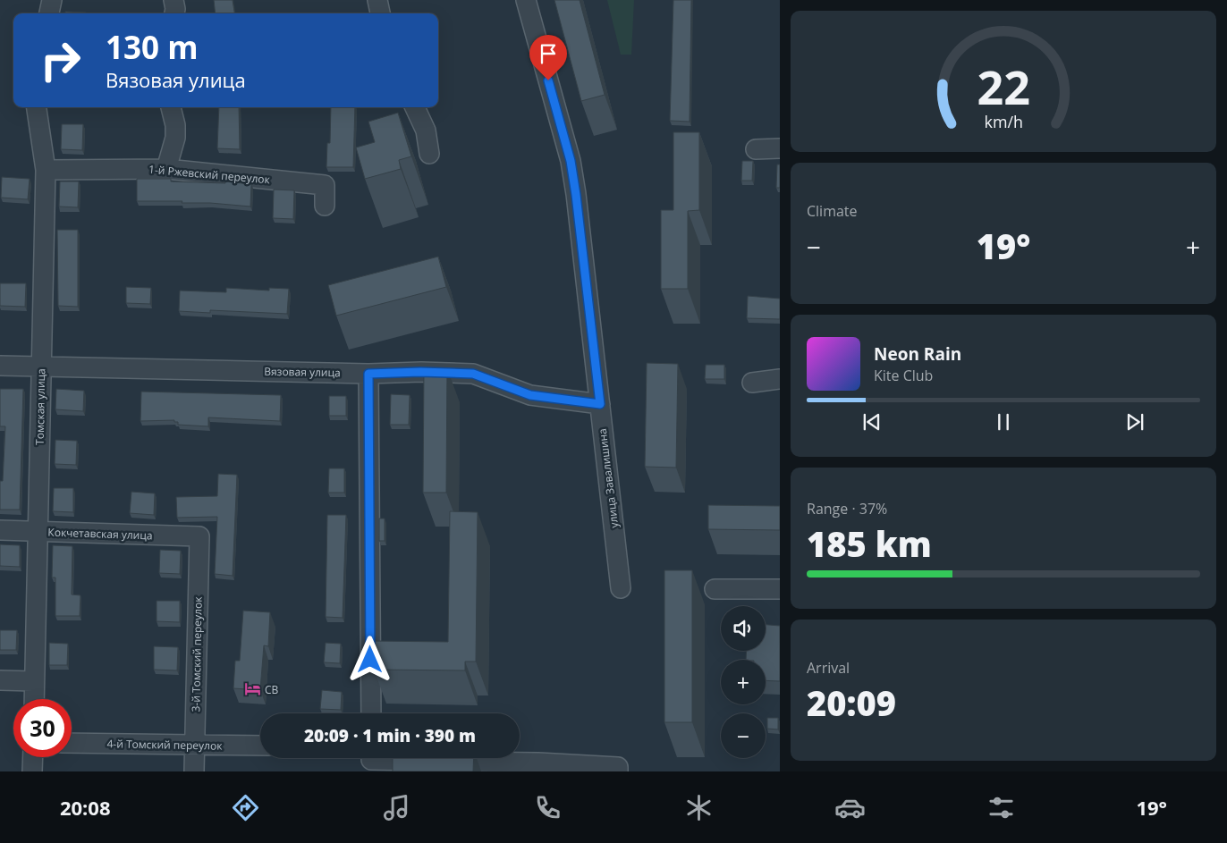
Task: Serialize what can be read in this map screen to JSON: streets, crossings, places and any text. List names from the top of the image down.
{
  "streets": {
    "street": [
      "1-й Ржевский переулок",
      "Вязовая улица",
      "Томская улица",
      "улица Завалишина",
      "Кокчетавская улица",
      "3-й Томский переулок",
      "4-й Томский переулок"
    ]
  },
  "crossings": [
    ["1-й Ржевский переулок", "Томская улица"],
    ["Вязовая улица", "Томская улица"],
    ["Вязовая улица", "улица Завалишина"],
    ["Томская улица", "Кокчетавская улица"],
    ["Кокчетавская улица", "3-й Томский переулок"],
    ["3-й Томский переулок", "4-й Томский переулок"]
  ],
  "places": {
    "hotel": ["СВ"]
  },
  "page": {
    "turn": ["130 m", "Вязовая улица"],
    "tile": [
      "Climate",
      ["Range · 37%", "185 km"],
      ["Arrival", "20:09"]
    ],
    "heat": ["−", "19°", "+"],
    "song": ["Neon Rain", "Kite Club"],
    "map_buttons": ["+", "−"],
    "limit": "30",
    "trip": "20:09 · 1 min · 390 m",
    "tabs": ["20:08", "19°"],
    "gauge": ["22", "km/h"]
  }
}
